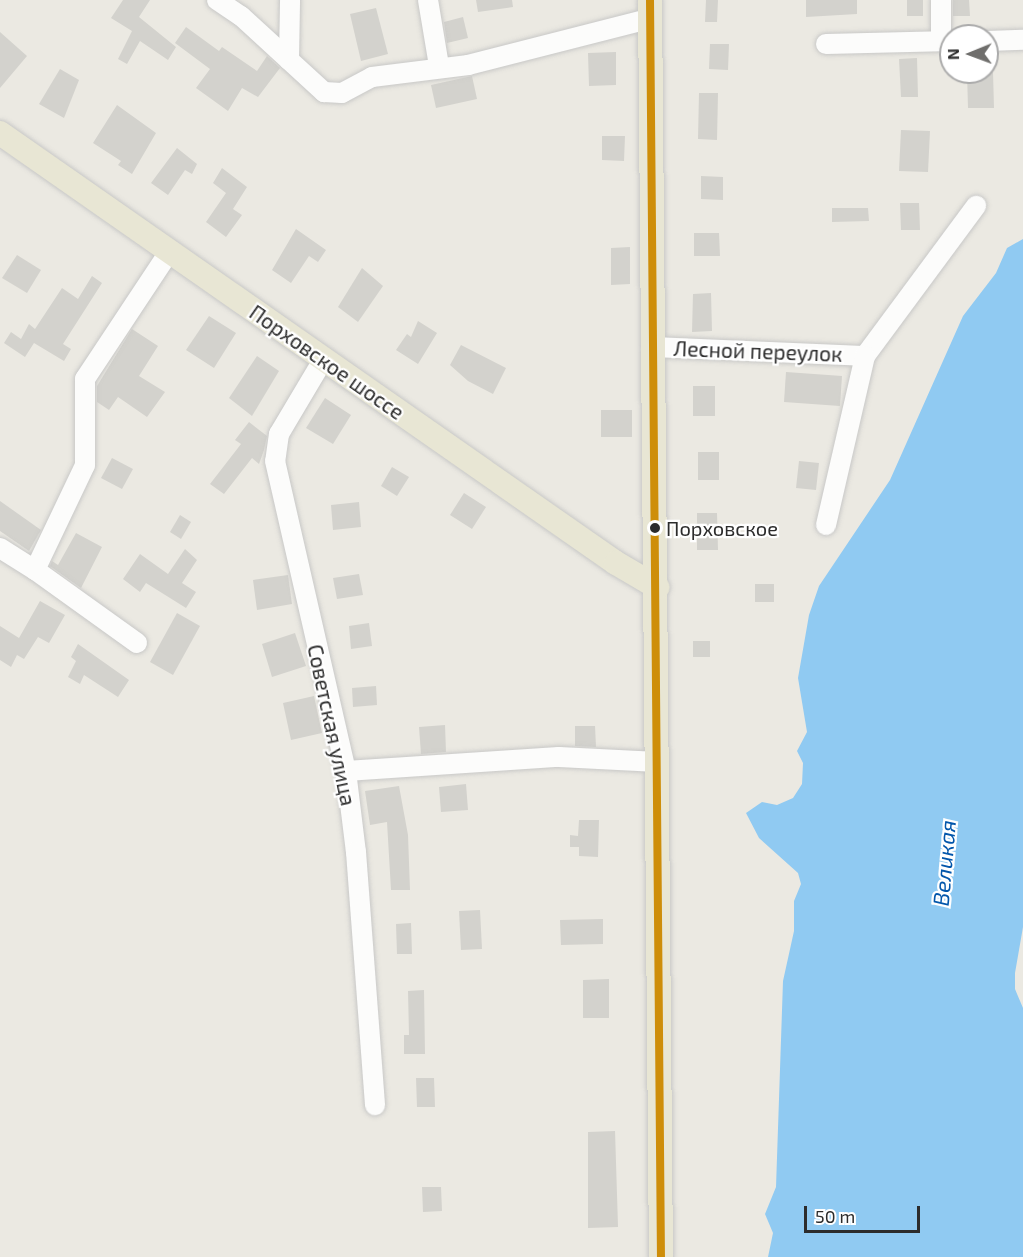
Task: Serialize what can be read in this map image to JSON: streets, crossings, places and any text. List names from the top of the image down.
{
  "streets": {
    "main road": ["Порховское шоссе"],
    "street": ["Лесной переулок", "Советская улица"]
  },
  "crossings": [
    ["Порховское шоссе", "Советская улица"]
  ],
  "water": ["Великая"],
  "places": ["Порховское"],
  "scale_bar": "50 m",
  "north": "left"
}
